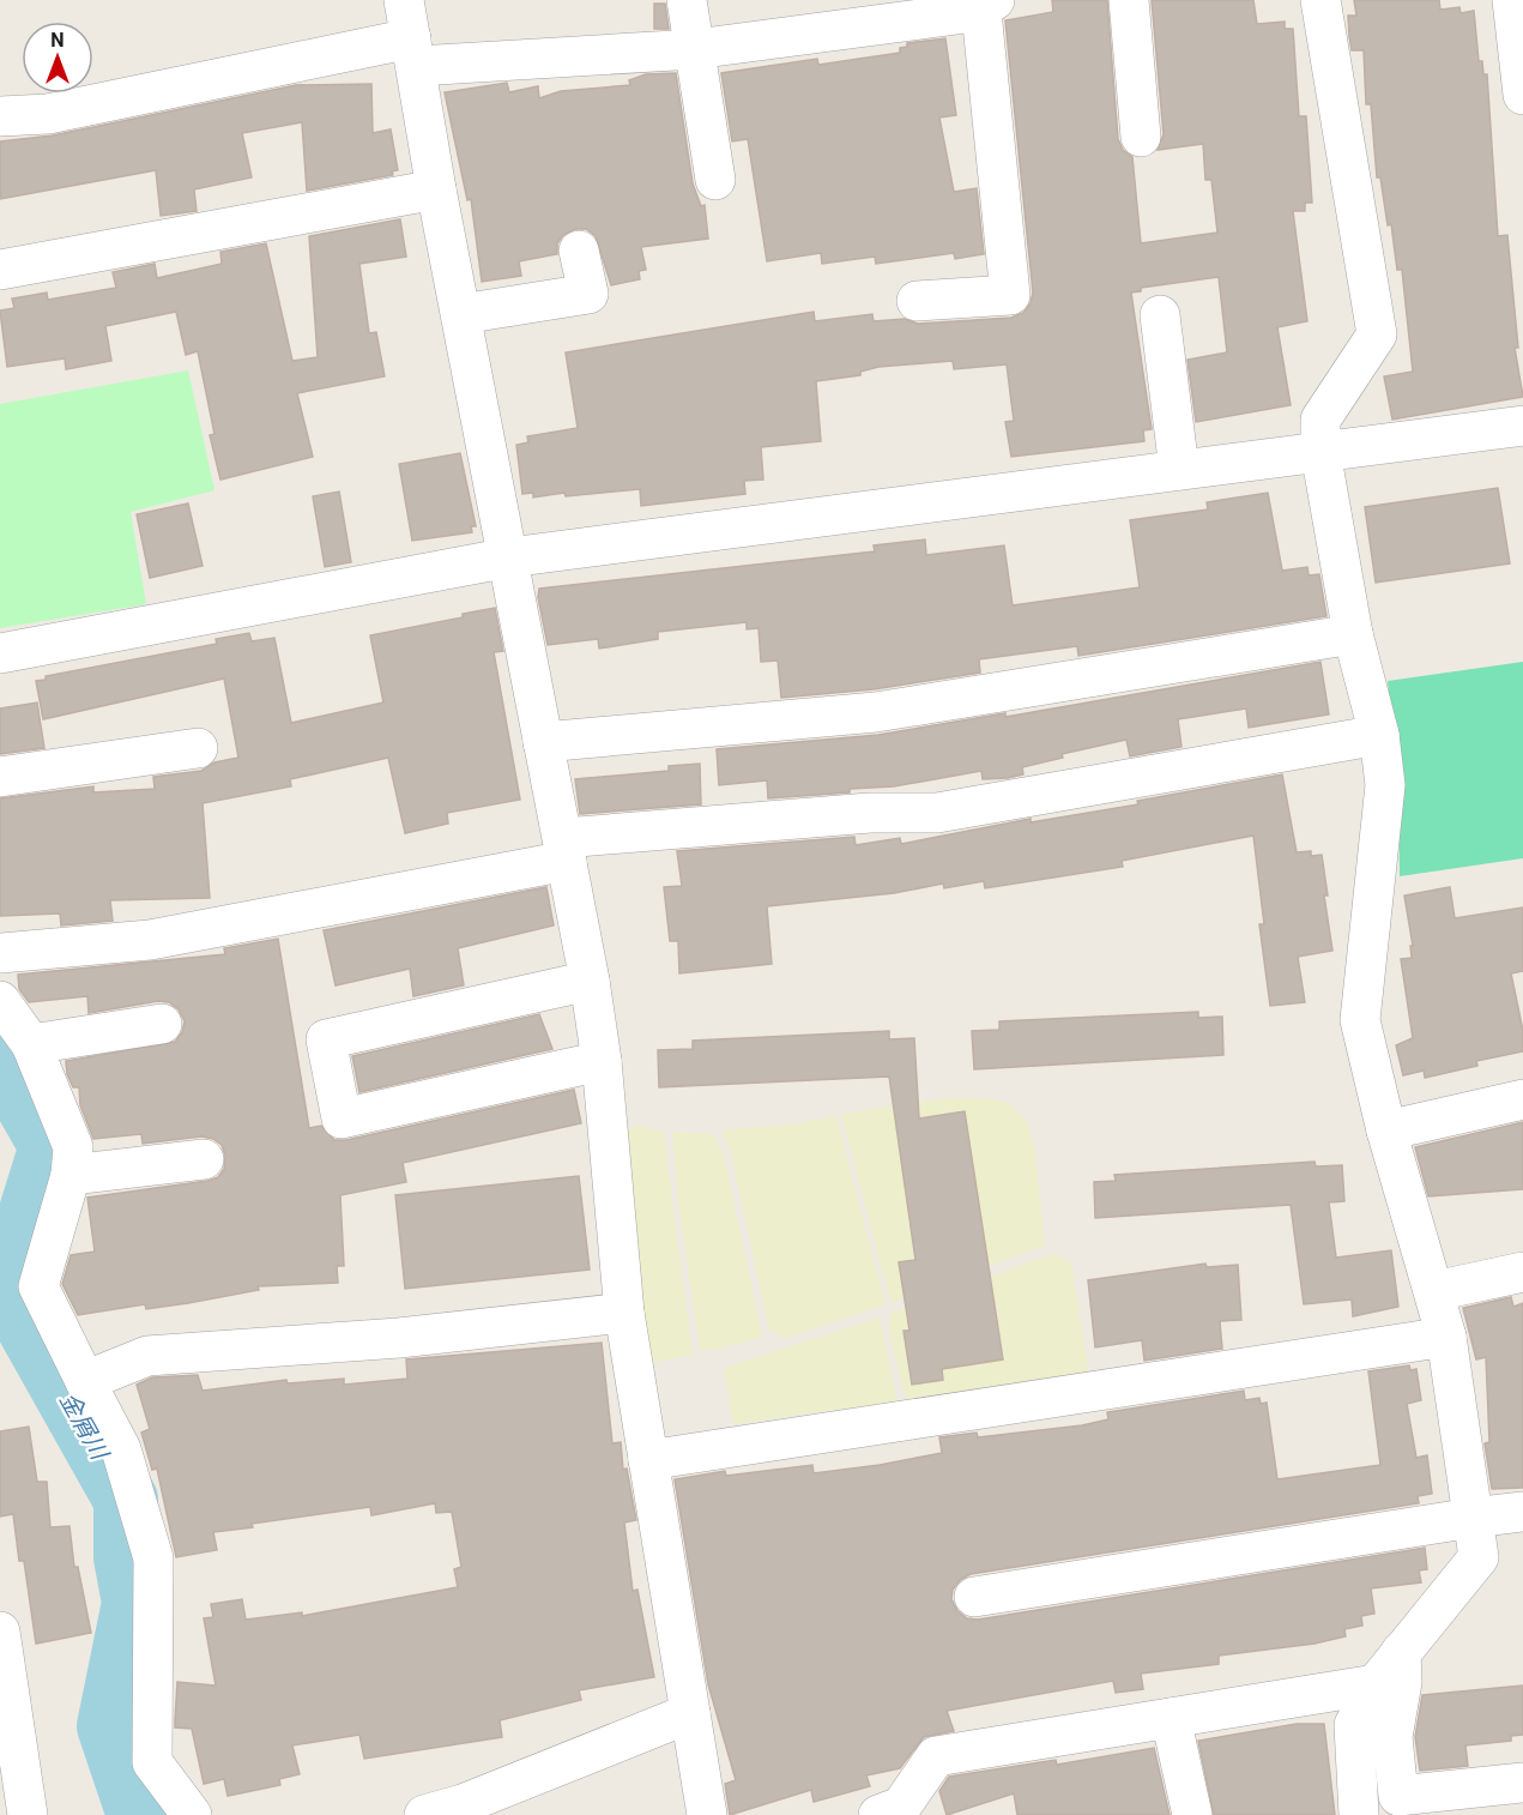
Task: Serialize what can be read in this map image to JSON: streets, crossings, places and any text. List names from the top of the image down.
{
  "water": ["金屑川"],
  "north": "top"
}
